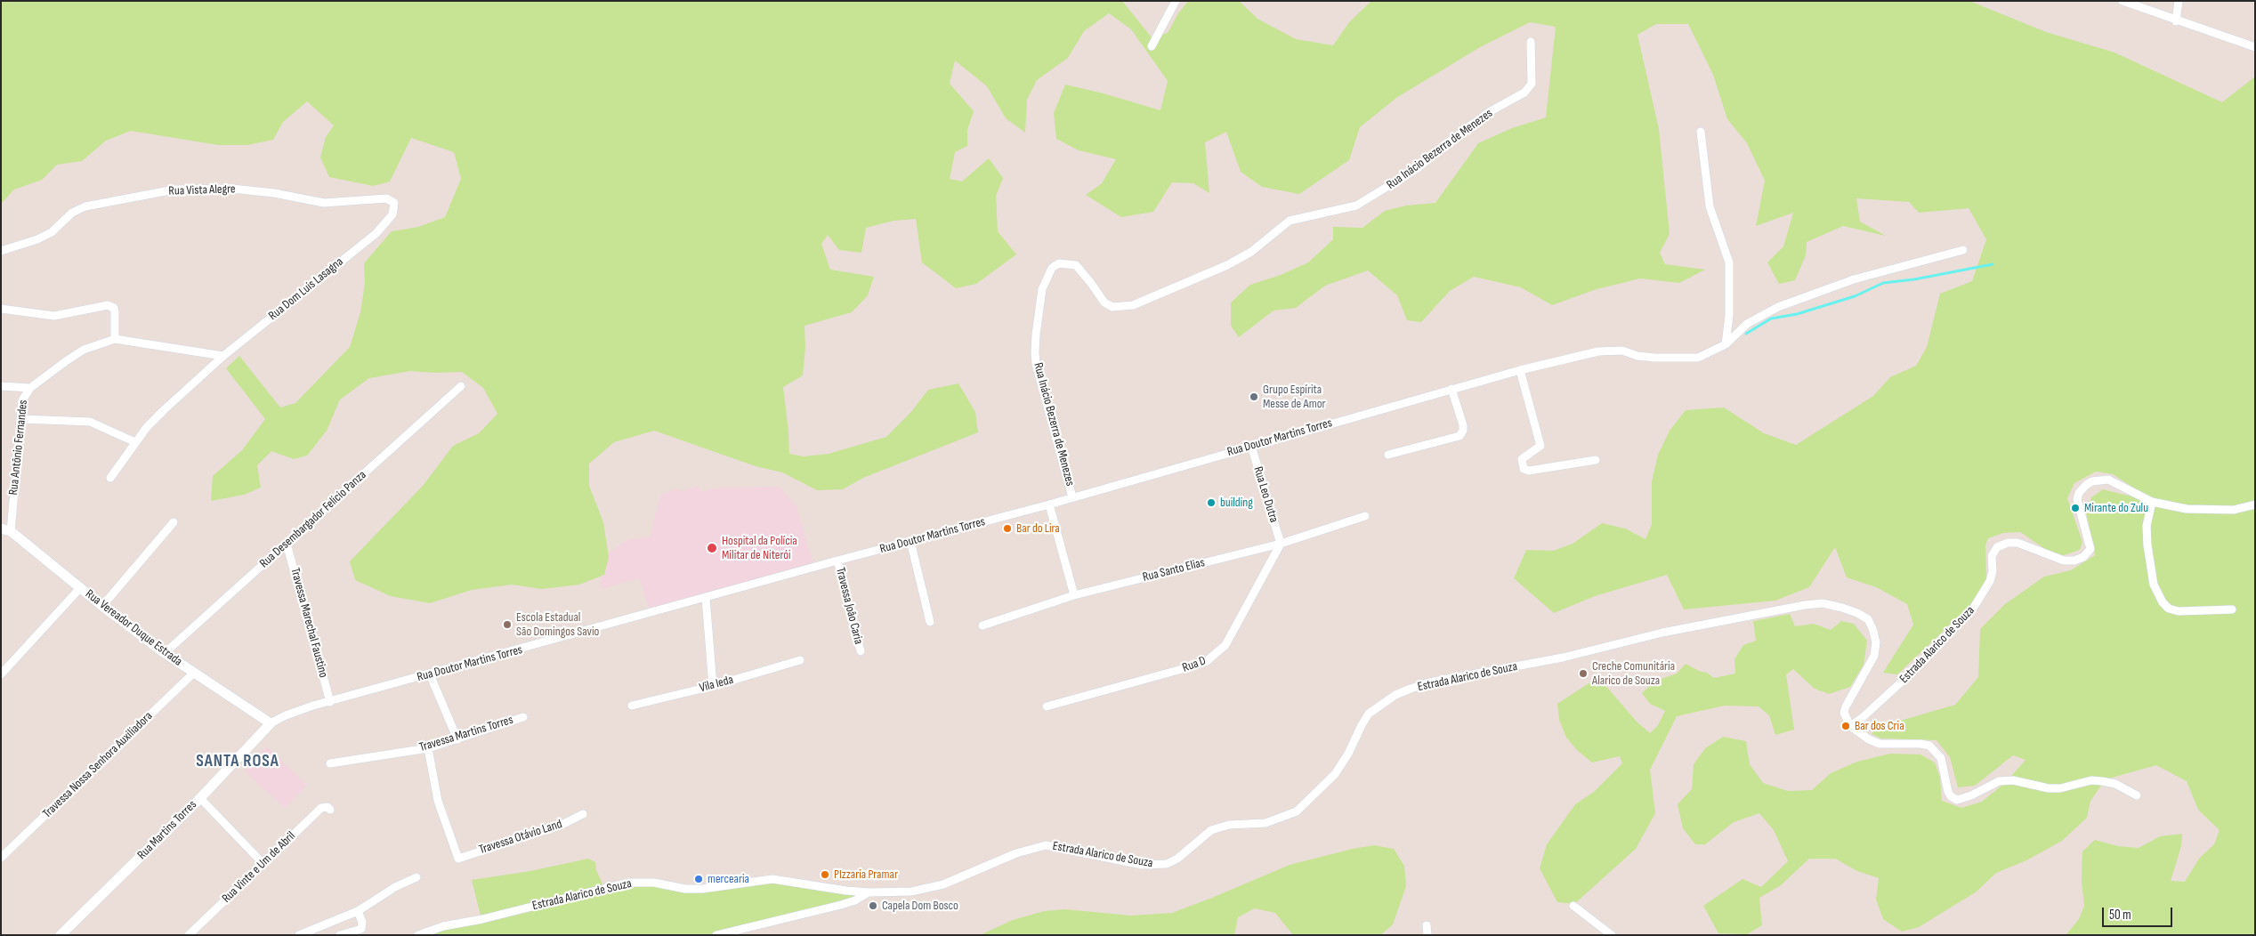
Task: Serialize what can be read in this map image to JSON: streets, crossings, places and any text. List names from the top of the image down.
{
  "streets": {
    "street": [
      "Rua Inácio Bezerra de Menezes",
      "Rua Vista Alegre",
      "Rua Dom Luis Lasagna",
      "Rua Doutor Martins Torres",
      "Rua Antônio Fernandes",
      "Rua Leo Dutra",
      "Rua Desembargador Felício Panza",
      "Rua Santo Elias",
      "Travessa João Caria",
      "Travessa Marechal Faustino",
      "Rua Vereador Duque Estrada",
      "Estrada Alarico de Souza",
      "Rua D",
      "Vila Ieda",
      "Travessa Martins Torres",
      "Travessa Nossa Senhora Auxiliadora",
      "Rua Martins Torres",
      "Travessa Otávio Land",
      "Rua Vinte e Um de Abril"
    ]
  },
  "crossings": [
    ["Rua Inácio Bezerra de Menezes", "Rua Doutor Martins Torres"],
    ["Rua Vista Alegre", "Rua Dom Luis Lasagna"],
    ["Rua Dom Luis Lasagna", "Rua Antônio Fernandes"],
    ["Rua Doutor Martins Torres", "Rua Leo Dutra"],
    ["Rua Doutor Martins Torres", "Travessa João Caria"],
    ["Rua Doutor Martins Torres", "Travessa Marechal Faustino"],
    ["Rua Doutor Martins Torres", "Rua Vereador Duque Estrada"],
    ["Rua Doutor Martins Torres", "Rua Martins Torres"],
    ["Rua Antônio Fernandes", "Rua Vereador Duque Estrada"],
    ["Rua Leo Dutra", "Rua Santo Elias"],
    ["Rua Leo Dutra", "Rua D"],
    ["Rua Desembargador Felício Panza", "Travessa Marechal Faustino"],
    ["Rua Desembargador Felício Panza", "Rua Vereador Duque Estrada"],
    ["Rua Santo Elias", "Rua D"],
    ["Rua Vereador Duque Estrada", "Travessa Nossa Senhora Auxiliadora"],
    ["Rua Vereador Duque Estrada", "Rua Martins Torres"],
    ["Travessa Martins Torres", "Travessa Otávio Land"]
  ],
  "districts": ["SANTA ROSA"],
  "places": [
    "Grupo Espírita Messe de Amor",
    "building",
    "Mirante do Zulu",
    "Bar do Lira",
    "Hospital da Polícia Militar de Niterói",
    "Escola Estadual São Domingos Savio",
    "Creche Comunitária Alarico de Souza",
    "Bar dos Cria",
    "PIzzaria Pramar",
    "mercearia",
    "Capela Dom Bosco"
  ],
  "scale_bar": "50 m"
}
